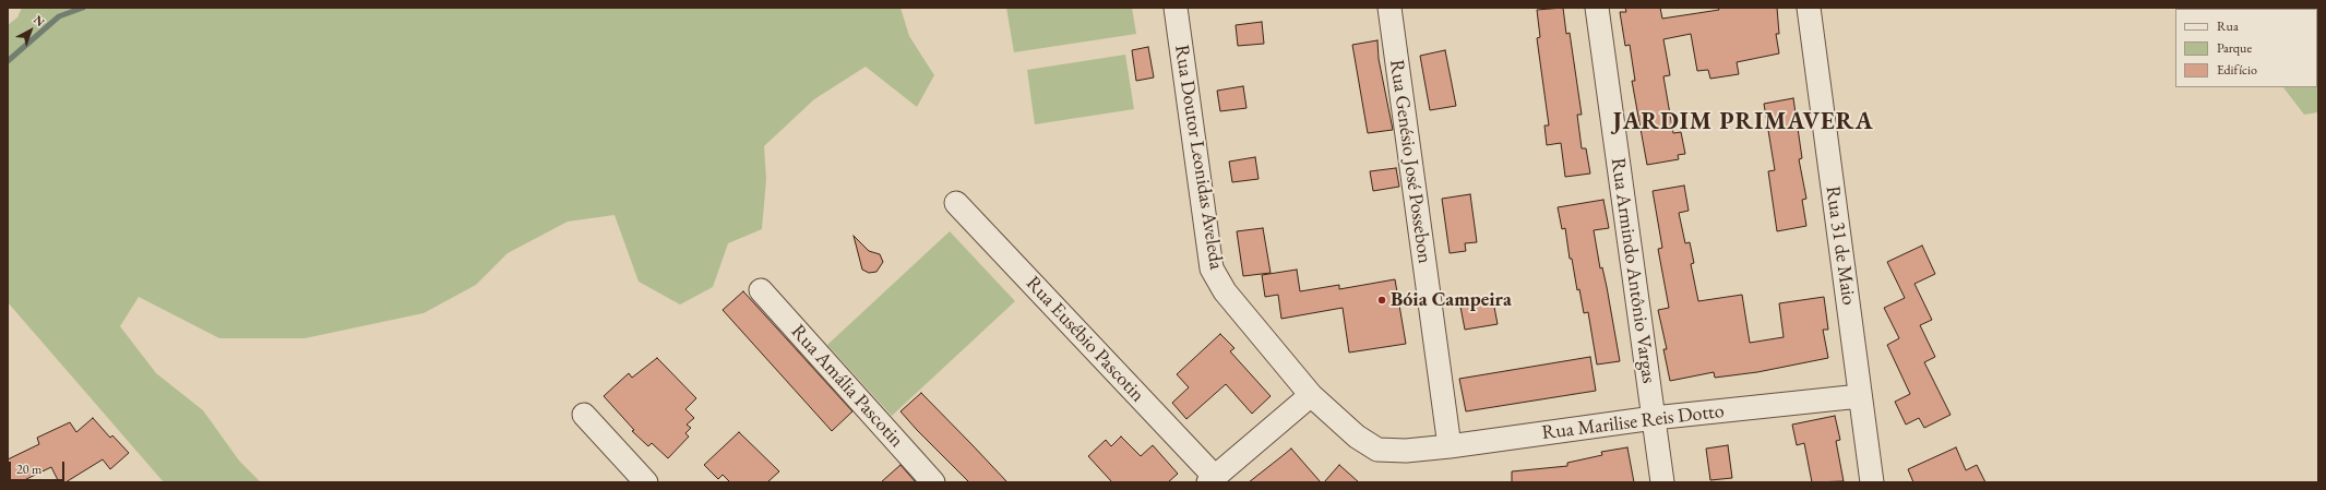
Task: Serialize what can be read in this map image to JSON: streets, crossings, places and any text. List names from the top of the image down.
{
  "streets": {
    "street": [
      "Rua Doutor Leonidas Aveleda",
      "Rua Genésio José Possebon",
      "Rua 31 de Maio",
      "Rua Armindo Antônio Vargas",
      "Rua Eusébio Pascotin",
      "Rua Amália Pascotin",
      "Rua Marilise Reis Dotto"
    ]
  },
  "crossings": [
    ["Rua Doutor Leonidas Aveleda", "Rua Marilise Reis Dotto"],
    ["Rua Genésio José Possebon", "Rua Marilise Reis Dotto"],
    ["Rua 31 de Maio", "Rua Marilise Reis Dotto"],
    ["Rua Armindo Antônio Vargas", "Rua Marilise Reis Dotto"]
  ],
  "districts": ["JARDIM PRIMAVERA"],
  "places": ["Bóia Campeira"],
  "legend": ["Rua", "Parque", "Edifício"],
  "scale_bar": "20 m",
  "north": "top right"
}
